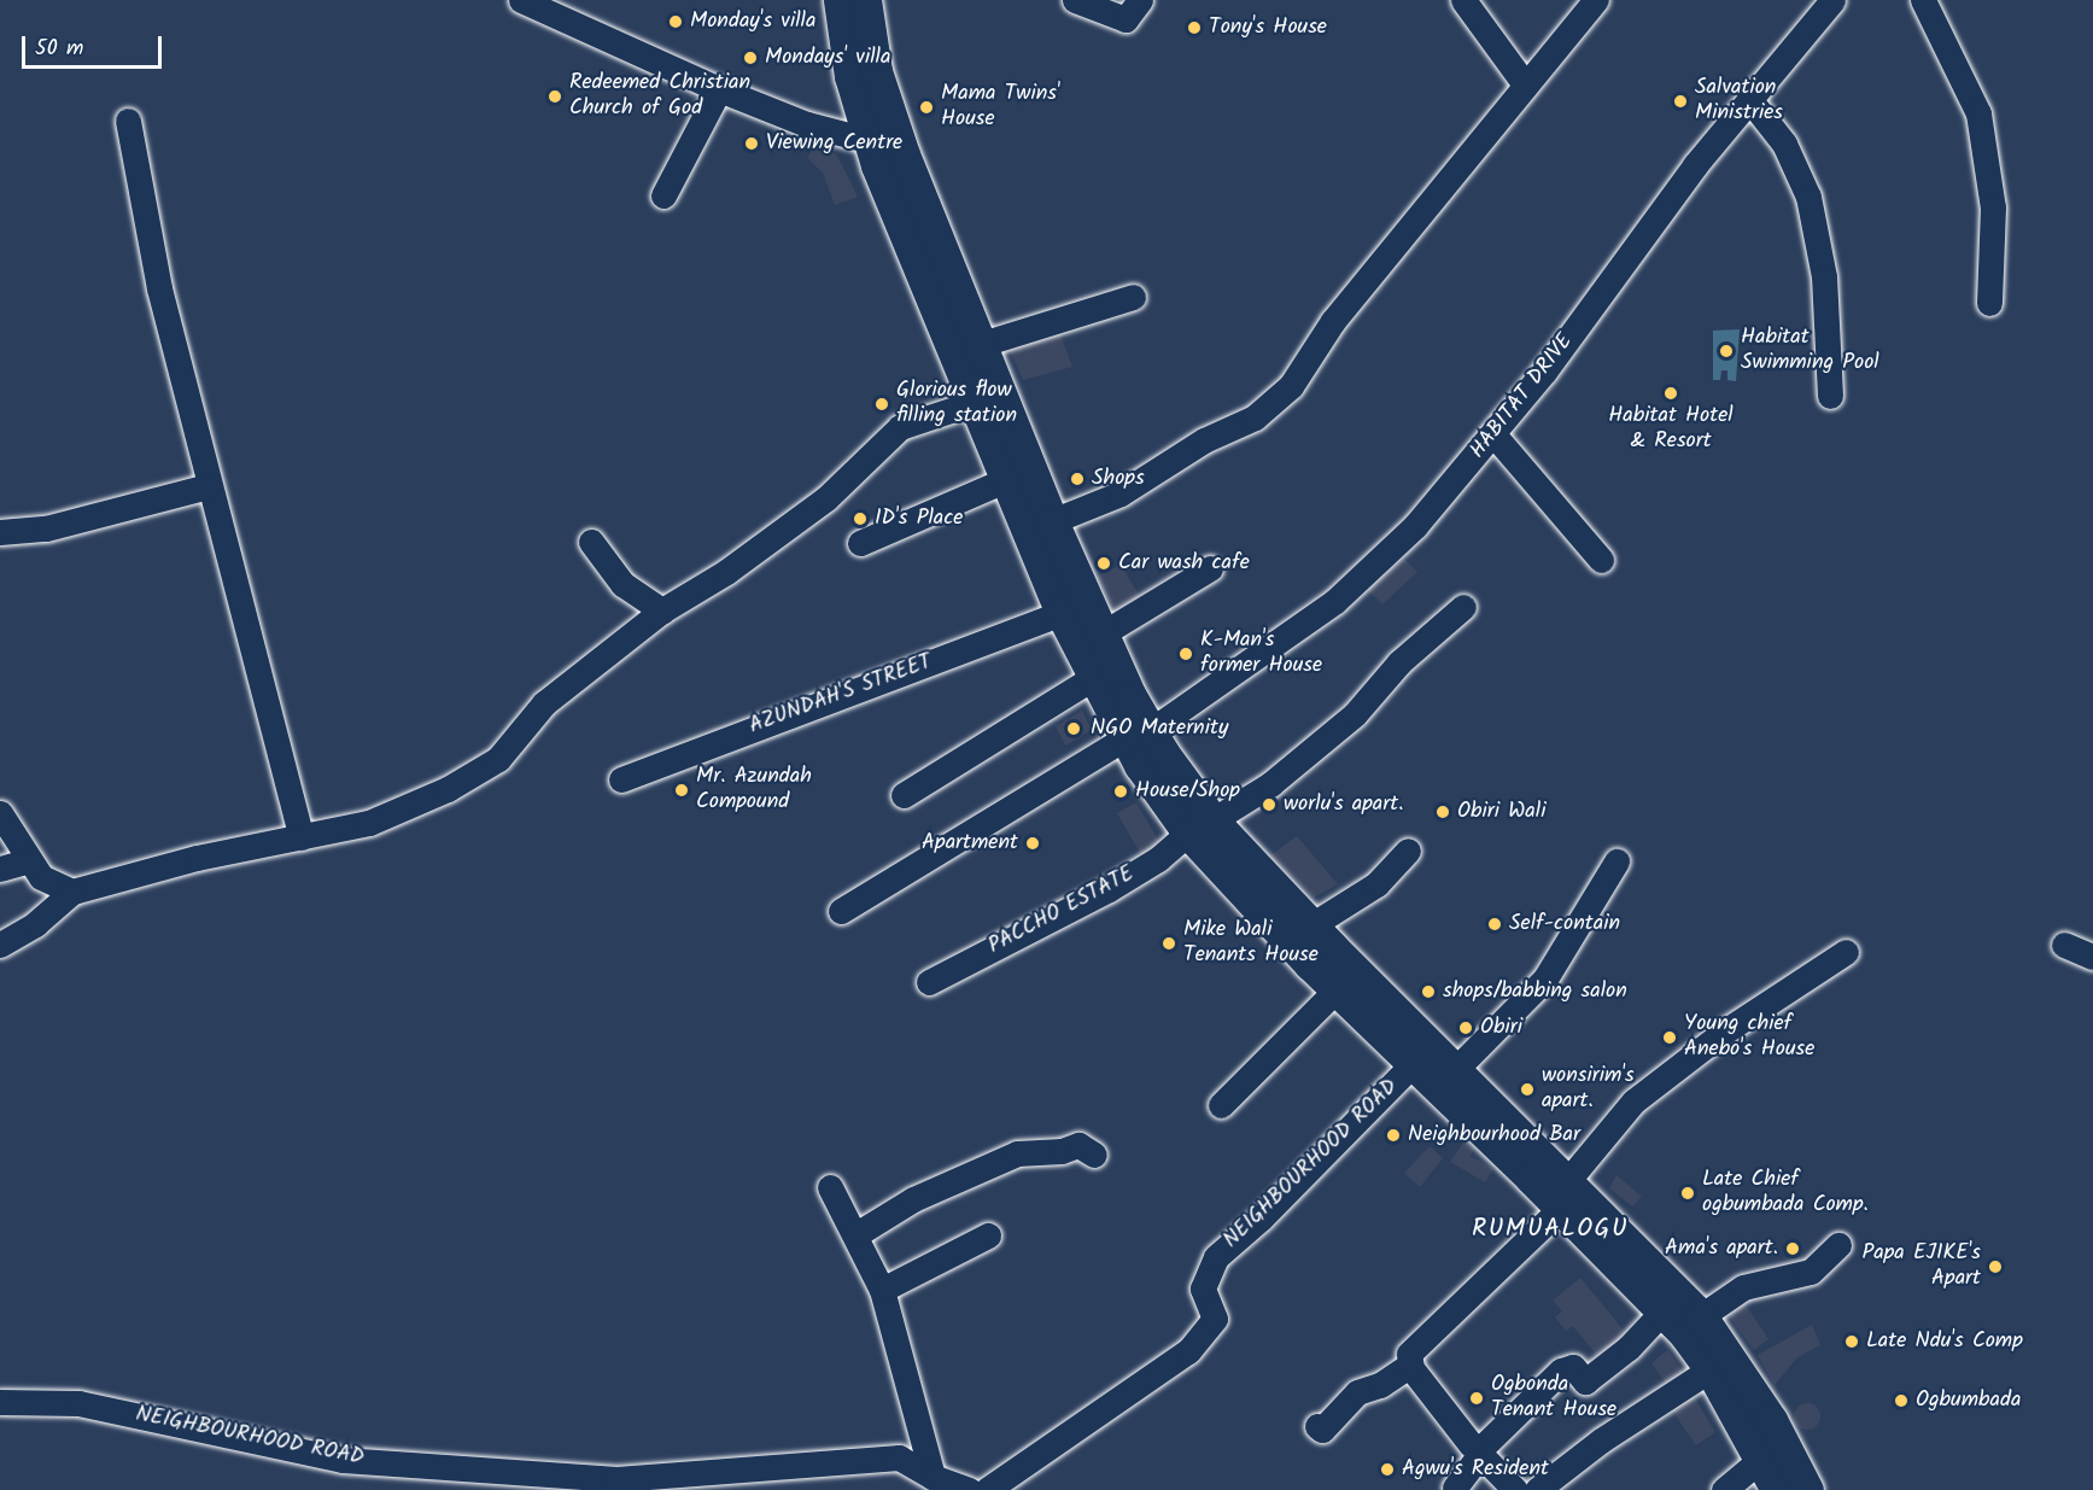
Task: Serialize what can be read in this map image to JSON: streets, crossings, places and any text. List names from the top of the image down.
{
  "streets": {
    "street": [
      "HABITAT DRIVE",
      "AZUNDAH'S STREET",
      "PACCHO ESTATE",
      "NEIGHBOURHOOD ROAD"
    ]
  },
  "districts": ["RUMUALOGU"],
  "places": [
    "Monday's villa",
    "Tony's House",
    "Mondays' villa",
    "Redeemed Christian Church of God",
    "Salvation Ministries",
    "Mama Twins' House",
    "Viewing Centre",
    "Habitat Swimming Pool",
    "Habitat Hotel & Resort",
    "Glorious flow filling station",
    "Shops",
    "ID's Place",
    "Car wash cafe",
    "K-Man's former House",
    "NGO Maternity",
    "Mr. Azundah Compound",
    "House/Shop",
    "worlu's apart.",
    "Obiri Wali",
    "Apartment",
    "Self-contain",
    "Mike Wali Tenants House",
    "shops/babbing salon",
    "Obiri",
    "Young chief Anebo's House",
    "wonsirim's apart.",
    "Neighbourhood Bar",
    "Late Chief ogbumbada Comp.",
    "Ama's apart.",
    "Papa EJIKE's Apart",
    "Late Ndu's Comp",
    "Ogbonda Tenant House",
    "Ogbumbada",
    "Agwu's Resident"
  ],
  "scale_bar": "50 m"
}
